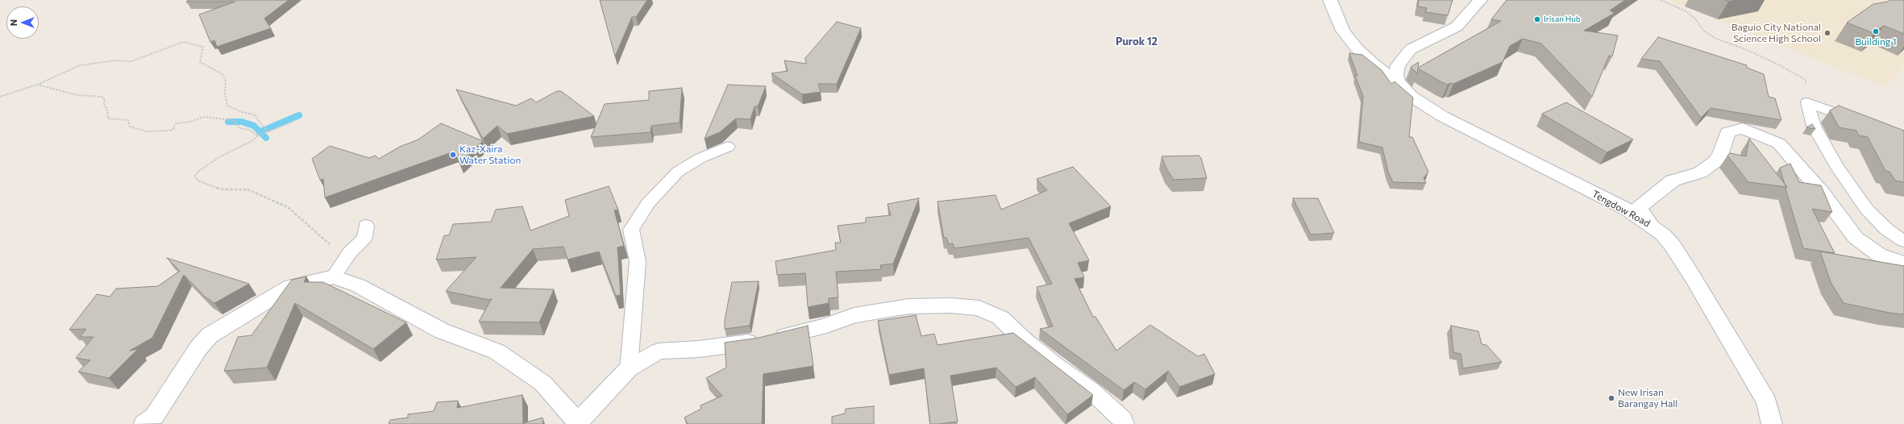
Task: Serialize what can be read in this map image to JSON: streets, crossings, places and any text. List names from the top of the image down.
{
  "streets": {
    "street": ["Tengdow Road"]
  },
  "districts": ["Purok 12"],
  "places": [
    "Irisan Hub",
    "Building 1",
    "Baguio City National Science High School",
    "Kaz-Xaira Water Station",
    "New Irisan Barangay Hall"
  ],
  "north": "left"
}
